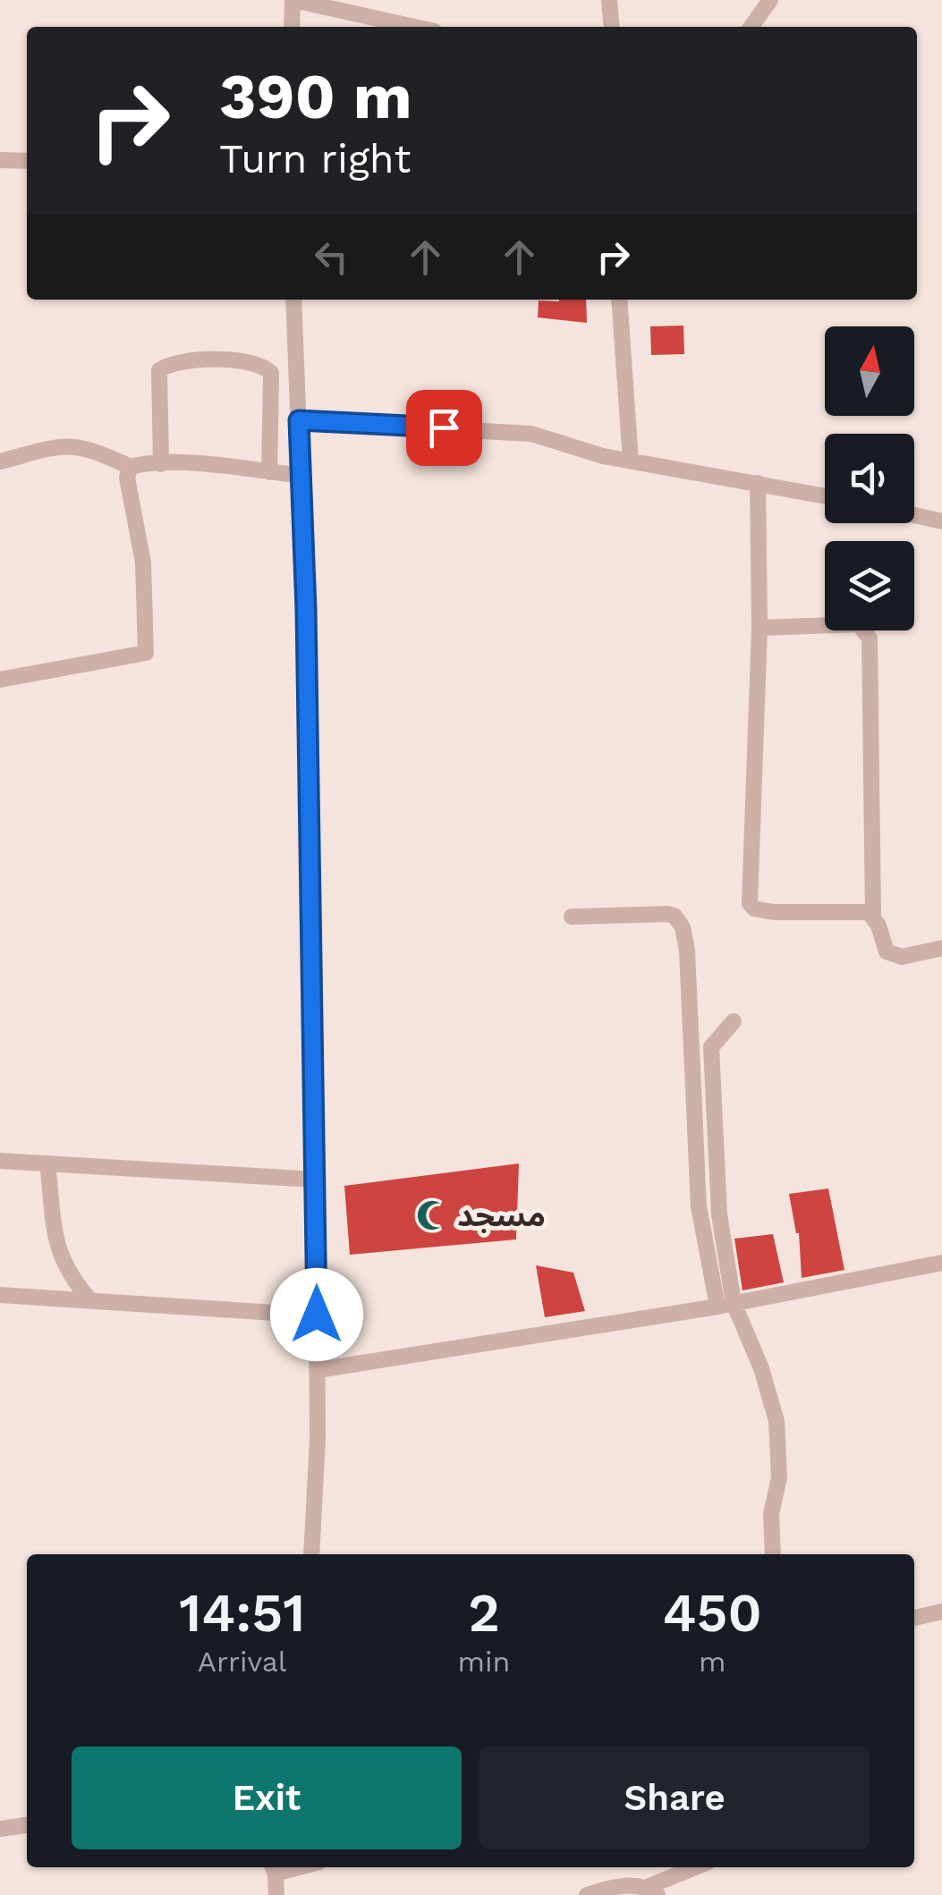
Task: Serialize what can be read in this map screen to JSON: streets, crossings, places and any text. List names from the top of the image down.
{
  "places": {
    "mosque": ["مسجد"]
  },
  "north": "top",
  "page": {
    "turn": ["390 m", "Turn right"],
    "eta": [
      "14:51",
      "Arrival",
      "2",
      "min",
      "450",
      "m"
    ],
    "buttons": ["Exit", "Share"]
  }
}
